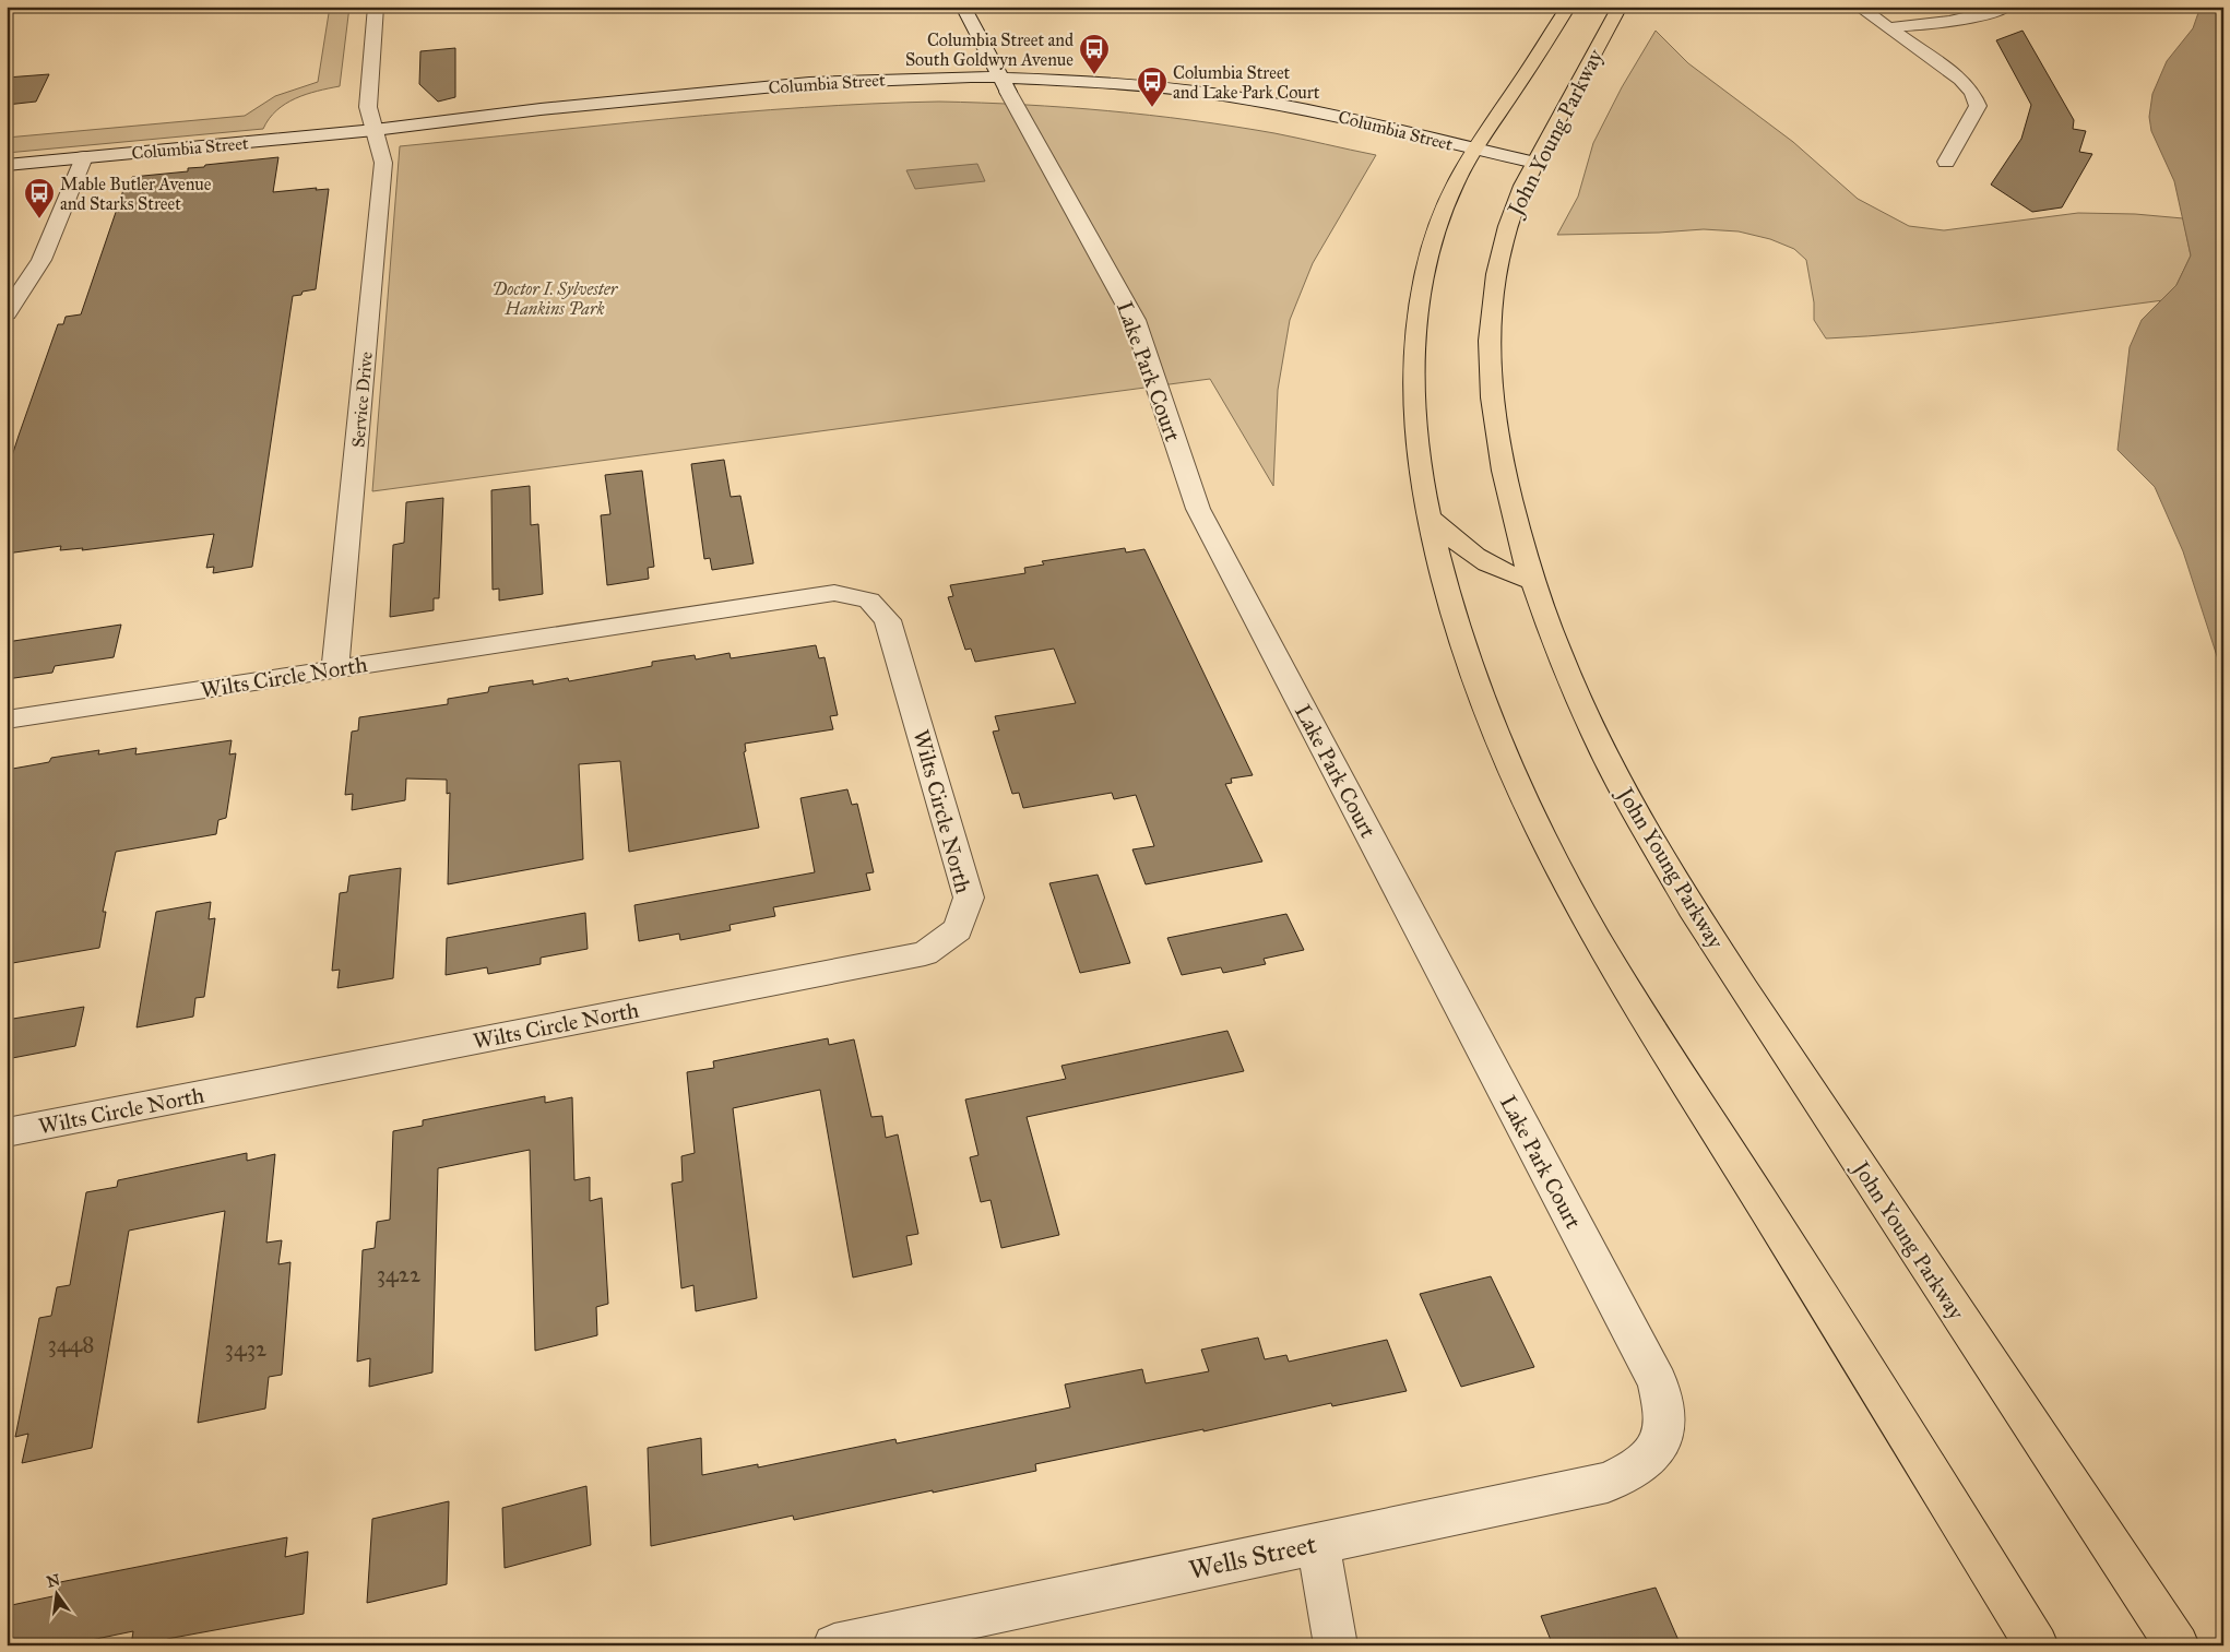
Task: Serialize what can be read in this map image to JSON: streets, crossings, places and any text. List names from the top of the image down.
{
  "streets": {
    "main road": ["John Young Parkway"],
    "street": [
      "Columbia Street",
      "Lake Park Court",
      "Service Drive",
      "Wilts Circle North",
      "Wells Street"
    ]
  },
  "crossings": [
    ["Columbia Street", "John Young Parkway"],
    ["Columbia Street", "Lake Park Court"],
    ["Columbia Street", "Service Drive"],
    ["Lake Park Court", "Wells Street"],
    ["Service Drive", "Wilts Circle North"]
  ],
  "parks": ["Doctor I. Sylvester Hankins Park"],
  "places": {
    "bus stop": ["Columbia Street and South Goldwyn Avenue", "Columbia Street and Lake Park Court", "Mable Butler Avenue and Starks Street"]
  },
  "house_numbers": ["3422", "3448", "3432"],
  "north": "top"
}
